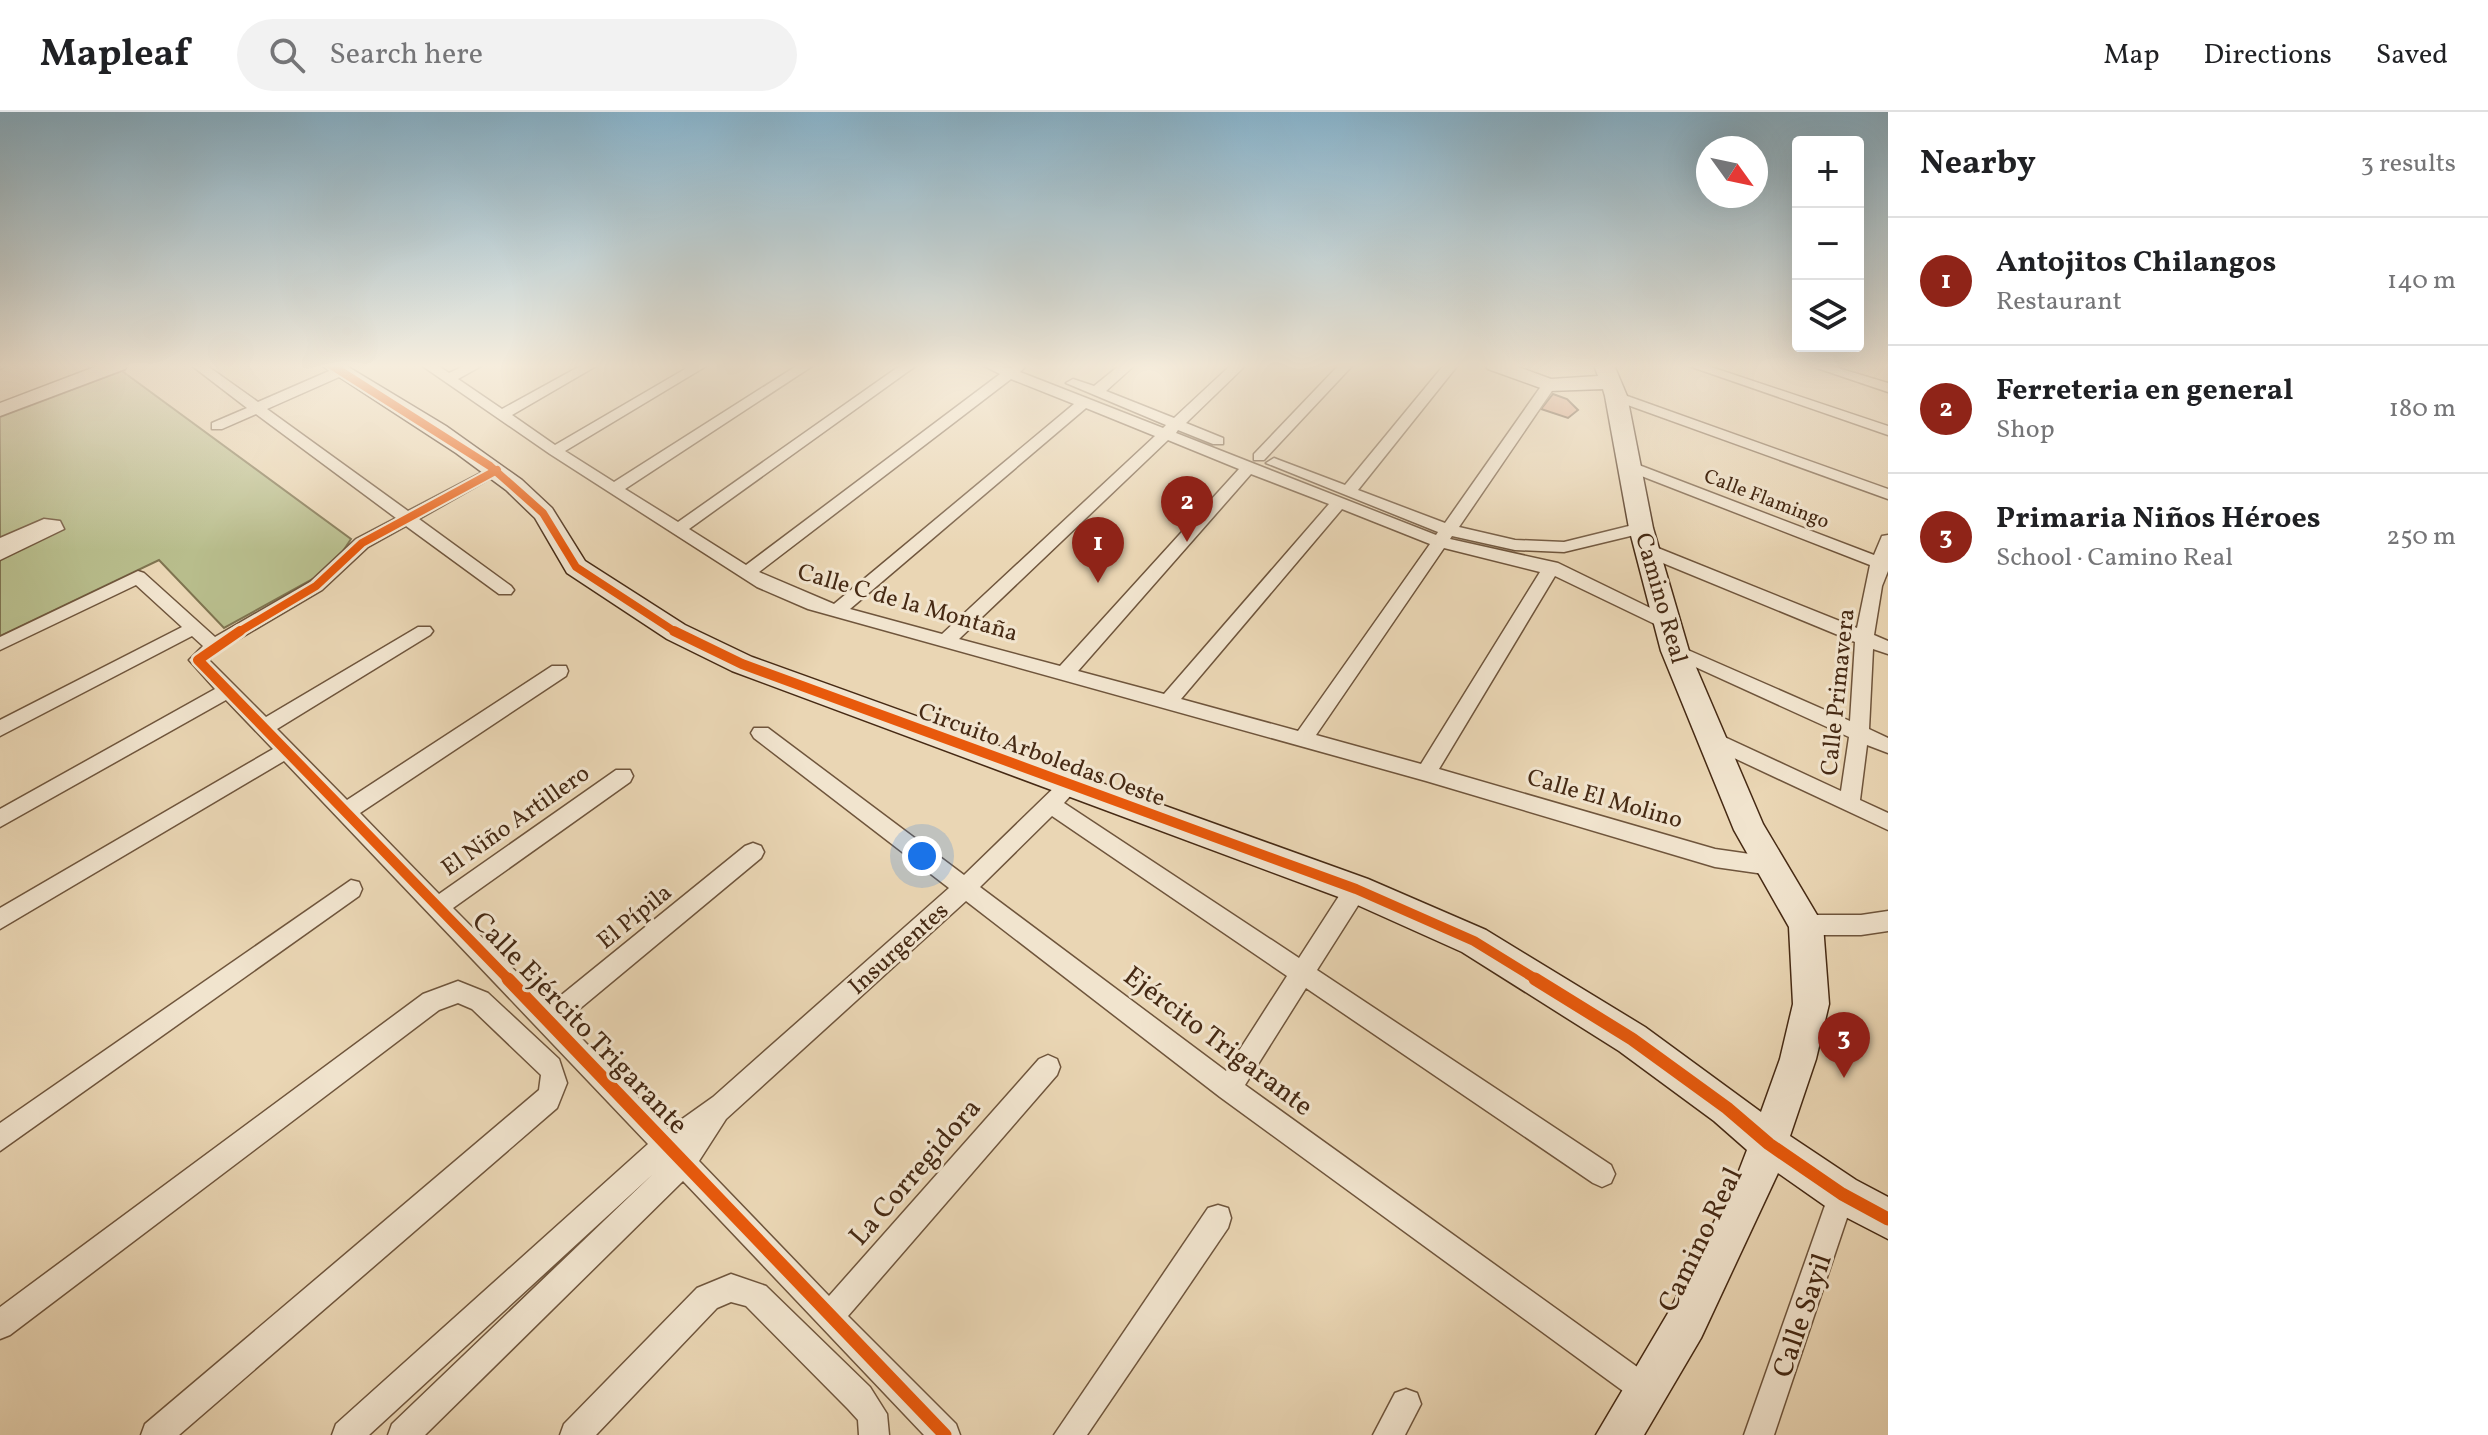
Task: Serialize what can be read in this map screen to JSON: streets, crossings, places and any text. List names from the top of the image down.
{
  "streets": {
    "street": [
      "Calle Flamingo",
      "Camino Real",
      "Calle C de la Montaña",
      "Calle Primavera",
      "Circuito Arboledas Oeste",
      "Calle El Molino",
      "El Niño Artillero",
      "El Pípila",
      "Insurgentes",
      "Calle Ejército Trigarante",
      "Ejército Trigarante",
      "La Corregidora",
      "Calle Sayil"
    ]
  },
  "crossings": [
    ["Calle Flamingo", "Camino Real"],
    ["Calle Flamingo", "Calle Primavera"],
    ["Camino Real", "Circuito Arboledas Oeste"],
    ["Camino Real", "Calle El Molino"],
    ["Camino Real", "Ejército Trigarante"],
    ["Calle C de la Montaña", "Calle El Molino"],
    ["Circuito Arboledas Oeste", "Insurgentes"],
    ["Circuito Arboledas Oeste", "Calle Sayil"],
    ["El Niño Artillero", "Calle Ejército Trigarante"],
    ["El Pípila", "Calle Ejército Trigarante"],
    ["Insurgentes", "Calle Ejército Trigarante"],
    ["Insurgentes", "Ejército Trigarante"],
    ["Calle Ejército Trigarante", "La Corregidora"]
  ],
  "north": "bottom right",
  "page": {
    "header": "Mapleaf",
    "search": "Search here",
    "nav": ["Map", "Directions", "Saved"],
    "heading": ["Nearby", "3 results"],
    "map_buttons": ["+", "−"],
    "list": [
      {
        "mark": "1",
        "name": "Antojitos Chilangos",
        "note": "Restaurant",
        "value": "140 m"
      },
      {
        "mark": "2",
        "name": "Ferreteria en general",
        "note": "Shop",
        "value": "180 m"
      },
      {
        "mark": "3",
        "name": "Primaria Niños Héroes",
        "note": "School · Camino Real",
        "value": "250 m"
      }
    ],
    "pins": ["2", "1", "3"]
  }
}
